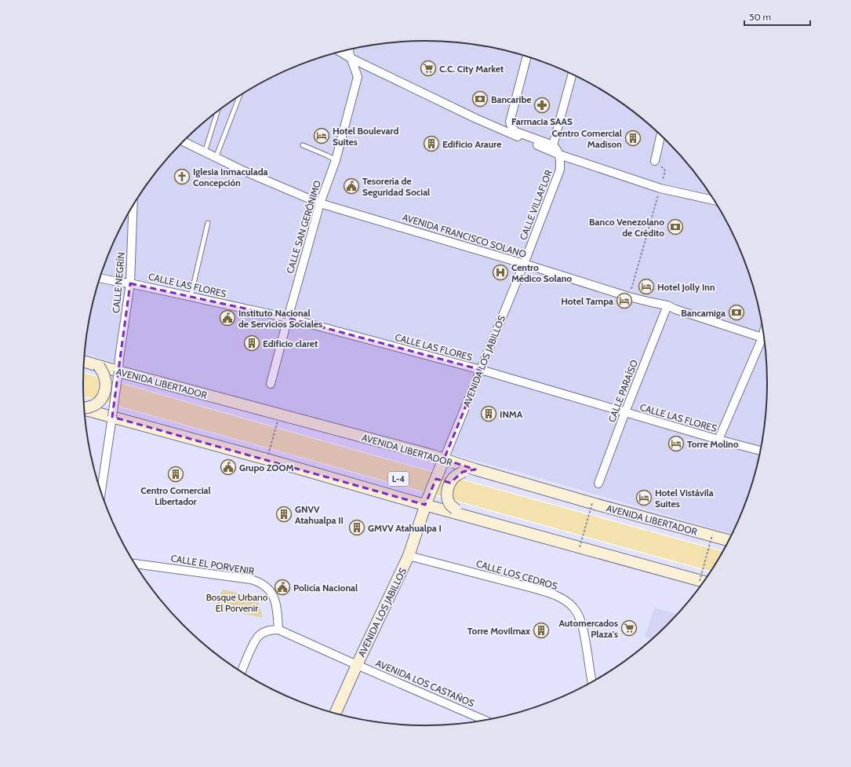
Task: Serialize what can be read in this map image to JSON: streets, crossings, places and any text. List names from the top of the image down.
{
  "streets": {
    "main road": ["AVENIDA LOS JABILLOS", "AVENIDA LIBERTADOR", "L-4"],
    "street": [
      "CALLE VILLAFLOR",
      "CALLE SAN GERÓNIMO",
      "AVENIDA FRANCISCO SOLANO",
      "CALLE NEGRÍN",
      "CALLE LAS FLORES",
      "CALLE PARAÍSO",
      "CALLE EL PORVENIR",
      "CALLE LOS CEDROS",
      "AVENIDA LOS CASTAÑOS"
    ]
  },
  "crossings": [
    ["CALLE VILLAFLOR", "AVENIDA FRANCISCO SOLANO"],
    ["CALLE VILLAFLOR", "AVENIDA LOS JABILLOS"],
    ["CALLE SAN GERÓNIMO", "AVENIDA FRANCISCO SOLANO"],
    ["CALLE SAN GERÓNIMO", "CALLE LAS FLORES"],
    ["AVENIDA FRANCISCO SOLANO", "AVENIDA LOS JABILLOS"],
    ["AVENIDA FRANCISCO SOLANO", "CALLE PARAÍSO"],
    ["CALLE NEGRÍN", "CALLE LAS FLORES"],
    ["CALLE NEGRÍN", "AVENIDA LIBERTADOR"],
    ["CALLE NEGRÍN", "L-4"],
    ["CALLE LAS FLORES", "AVENIDA LOS JABILLOS"],
    ["CALLE LAS FLORES", "CALLE PARAÍSO"],
    ["AVENIDA LOS JABILLOS", "AVENIDA LIBERTADOR"],
    ["AVENIDA LOS JABILLOS", "L-4"],
    ["AVENIDA LOS JABILLOS", "CALLE LOS CEDROS"],
    ["AVENIDA LOS JABILLOS", "AVENIDA LOS CASTAÑOS"],
    ["AVENIDA LIBERTADOR", "L-4"],
    ["CALLE EL PORVENIR", "AVENIDA LOS CASTAÑOS"]
  ],
  "parks": ["Bosque Urbano El Porvenir"],
  "places": {
    "supermarket": ["C.C. City Market", "Automercados Plaza's"],
    "bank": ["Bancaribe", "Banco Venezolano de Crédito", "Bancamiga"],
    "pharmacy": ["Farmacia SAAS"],
    "hotel": [
      "Hotel Boulevard Suites",
      "Hotel Jolly Inn",
      "Hotel Tampa",
      "Torre Molino",
      "Hotel Vistávila Suites"
    ],
    "building": [
      "Centro Comercial Madison",
      "Edificio Araure",
      "Edificio claret",
      "INMA",
      "Centro Comercial Libertador",
      "GNVV Atahualpa II",
      "GMVV Atahualpa I",
      "Torre Movilmax"
    ],
    "church": ["Iglesia Inmaculada Concepción"],
    "public building": [
      "Tesorería de Seguridad Social",
      "Instituto Nacional de Servicios Sociales",
      "Grupo ZOOM",
      "Policía Nacional"
    ],
    "hospital": ["Centro Médico Solano"]
  },
  "scale_bar": "50 m"
}
